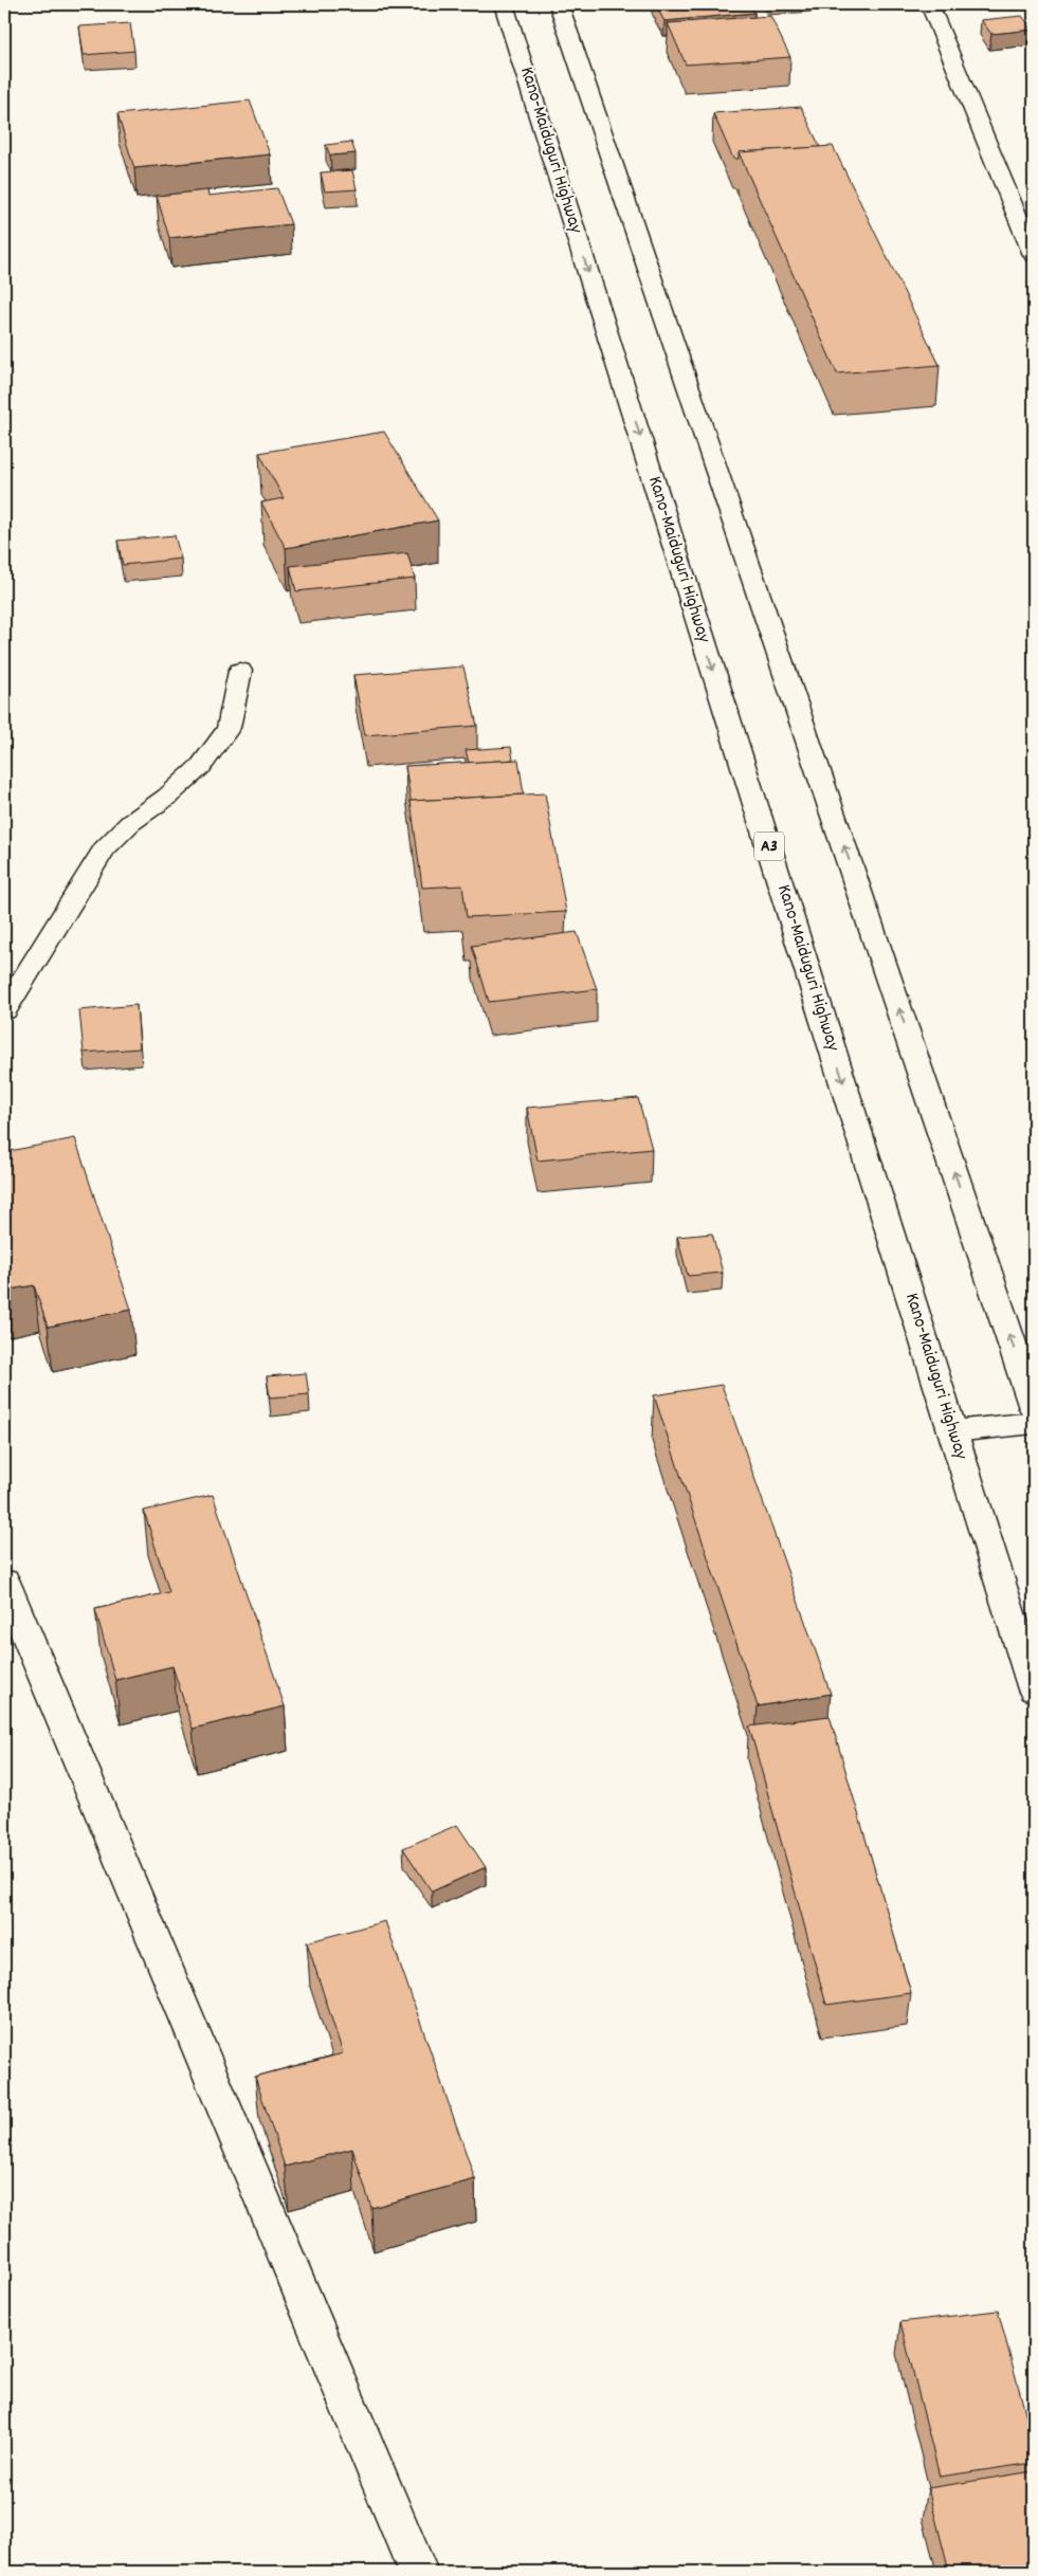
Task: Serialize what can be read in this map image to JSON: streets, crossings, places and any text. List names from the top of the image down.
{
  "streets": {
    "main road": ["Kano-Maiduguri Highway", "A3"]
  }
}
